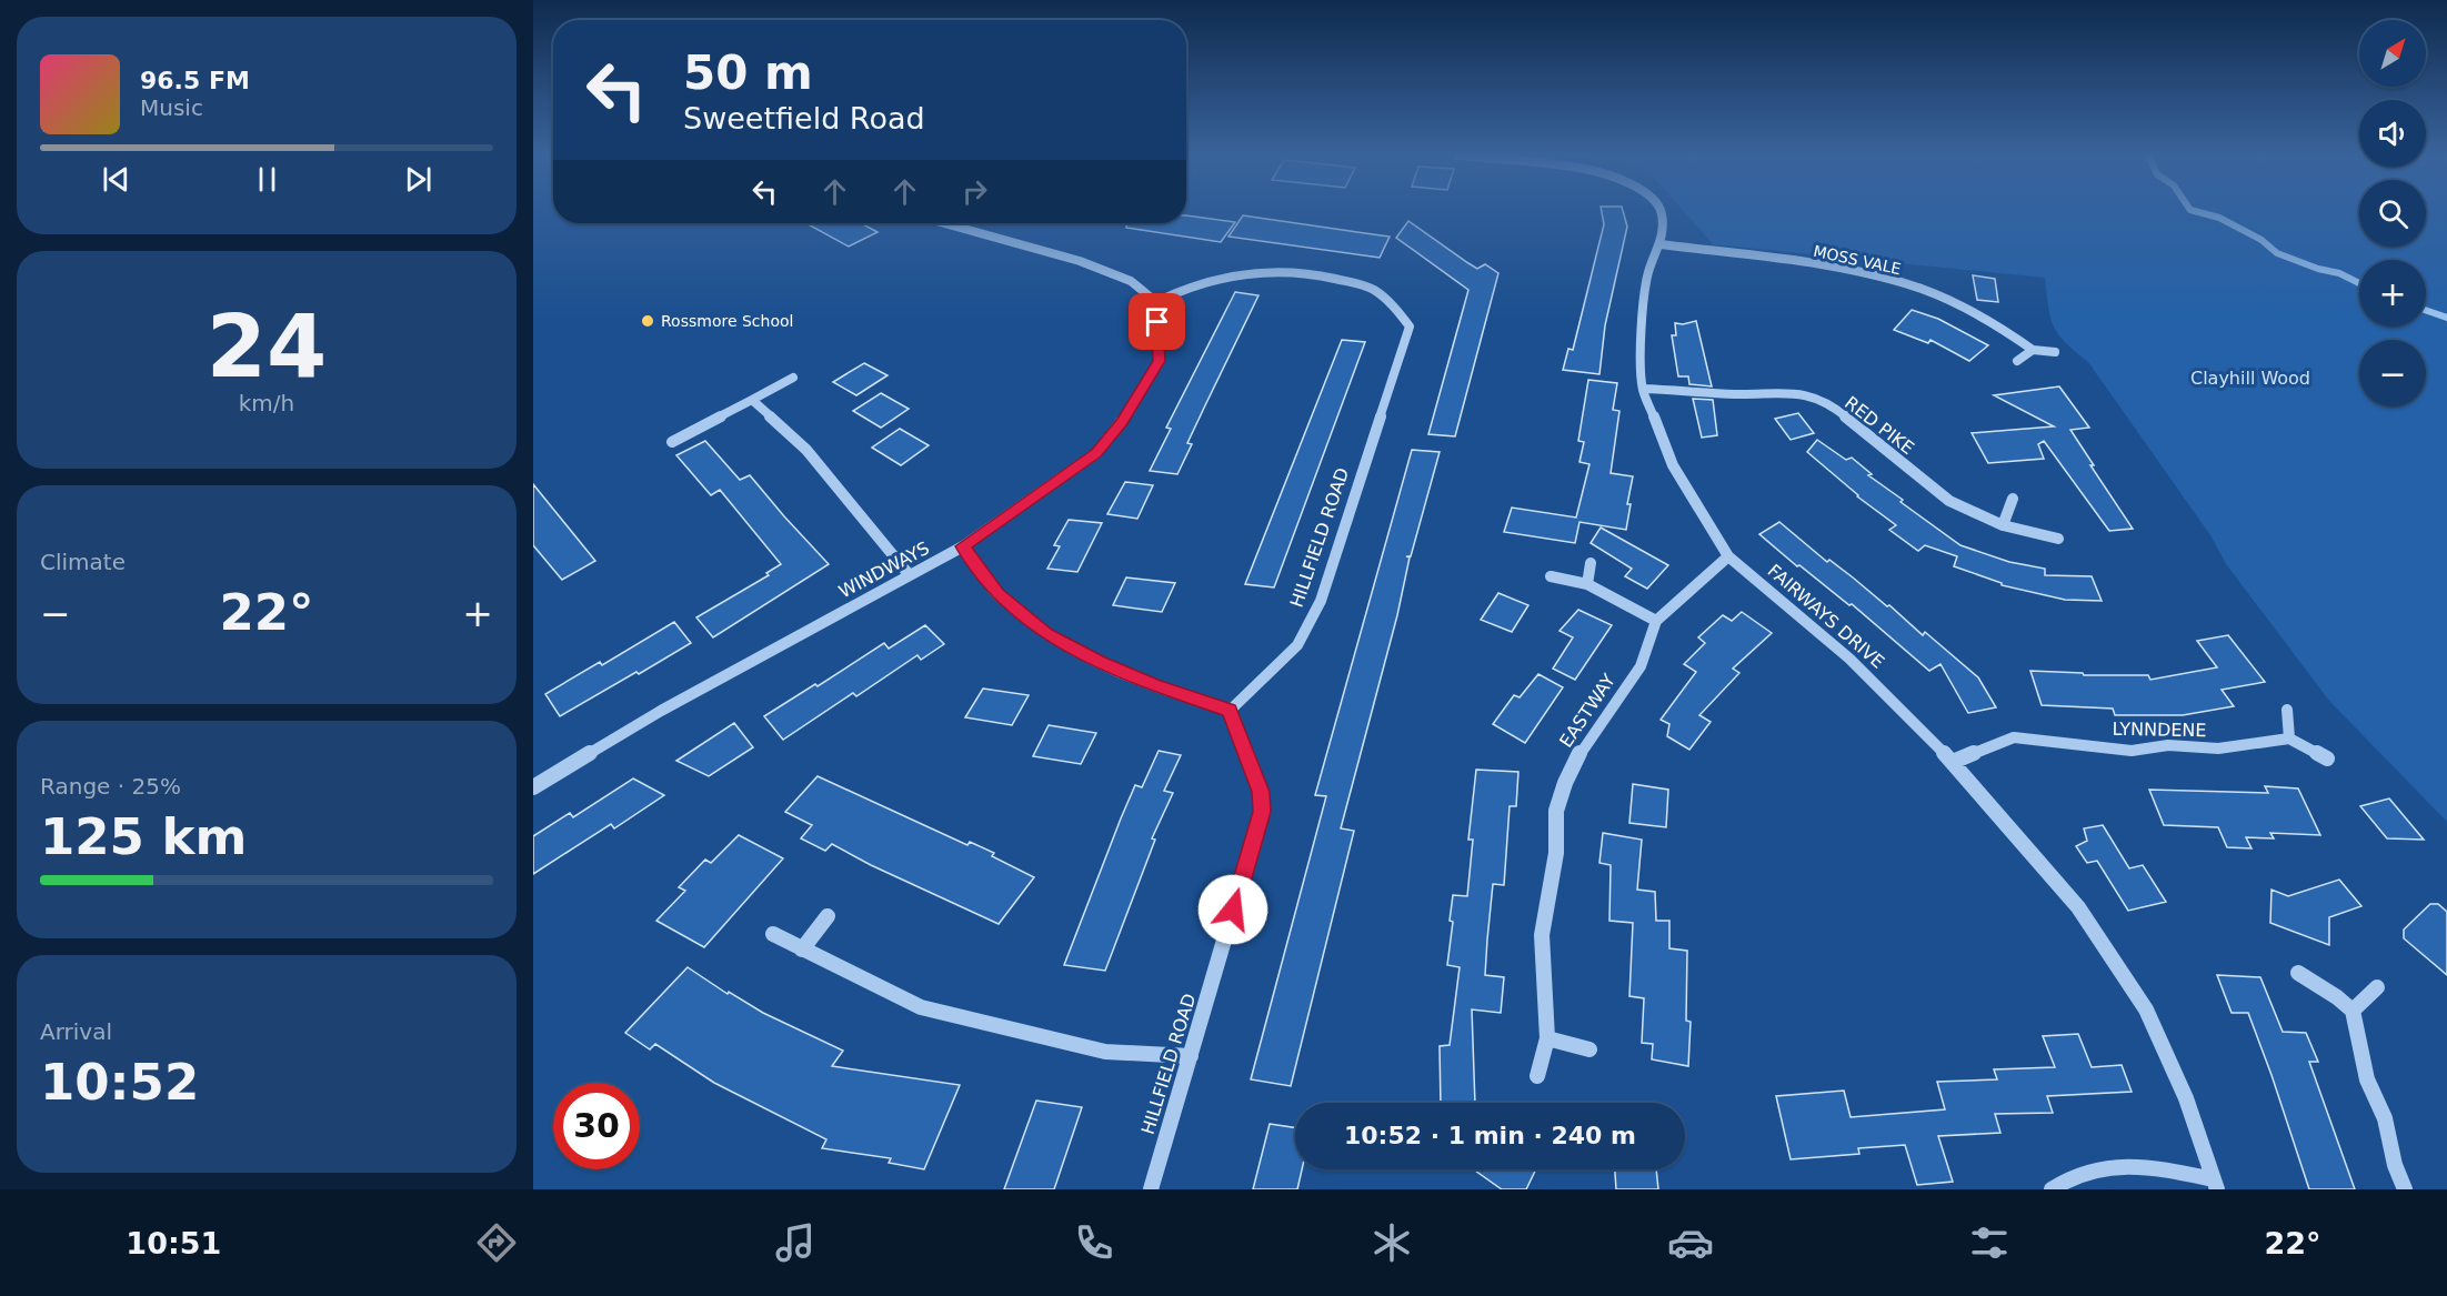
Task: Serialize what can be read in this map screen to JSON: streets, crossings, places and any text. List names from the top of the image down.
{
  "streets": {
    "street": [
      "MOSS VALE",
      "RED PIKE",
      "HILLFIELD ROAD",
      "WINDWAYS",
      "FAIRWAYS DRIVE",
      "EASTWAY",
      "LYNNDENE"
    ]
  },
  "crossings": [
    ["MOSS VALE", "FAIRWAYS DRIVE"],
    ["RED PIKE", "FAIRWAYS DRIVE"],
    ["HILLFIELD ROAD", "WINDWAYS"],
    ["FAIRWAYS DRIVE", "EASTWAY"],
    ["FAIRWAYS DRIVE", "LYNNDENE"]
  ],
  "parks": ["Clayhill Wood"],
  "places": ["Rossmore School"],
  "north": "top right",
  "page": {
    "map_buttons": ["+", "−"],
    "turn": ["50 m", "Sweetfield Road"],
    "song": ["96.5 FM", "Music"],
    "tile": [
      ["24", "km/h"],
      "Climate",
      ["Range · 25%", "125 km"],
      ["Arrival", "10:52"]
    ],
    "heat": ["−", "22°", "+"],
    "limit": "30",
    "trip": "10:52 · 1 min · 240 m",
    "tabs": ["10:51", "22°"]
  }
}
